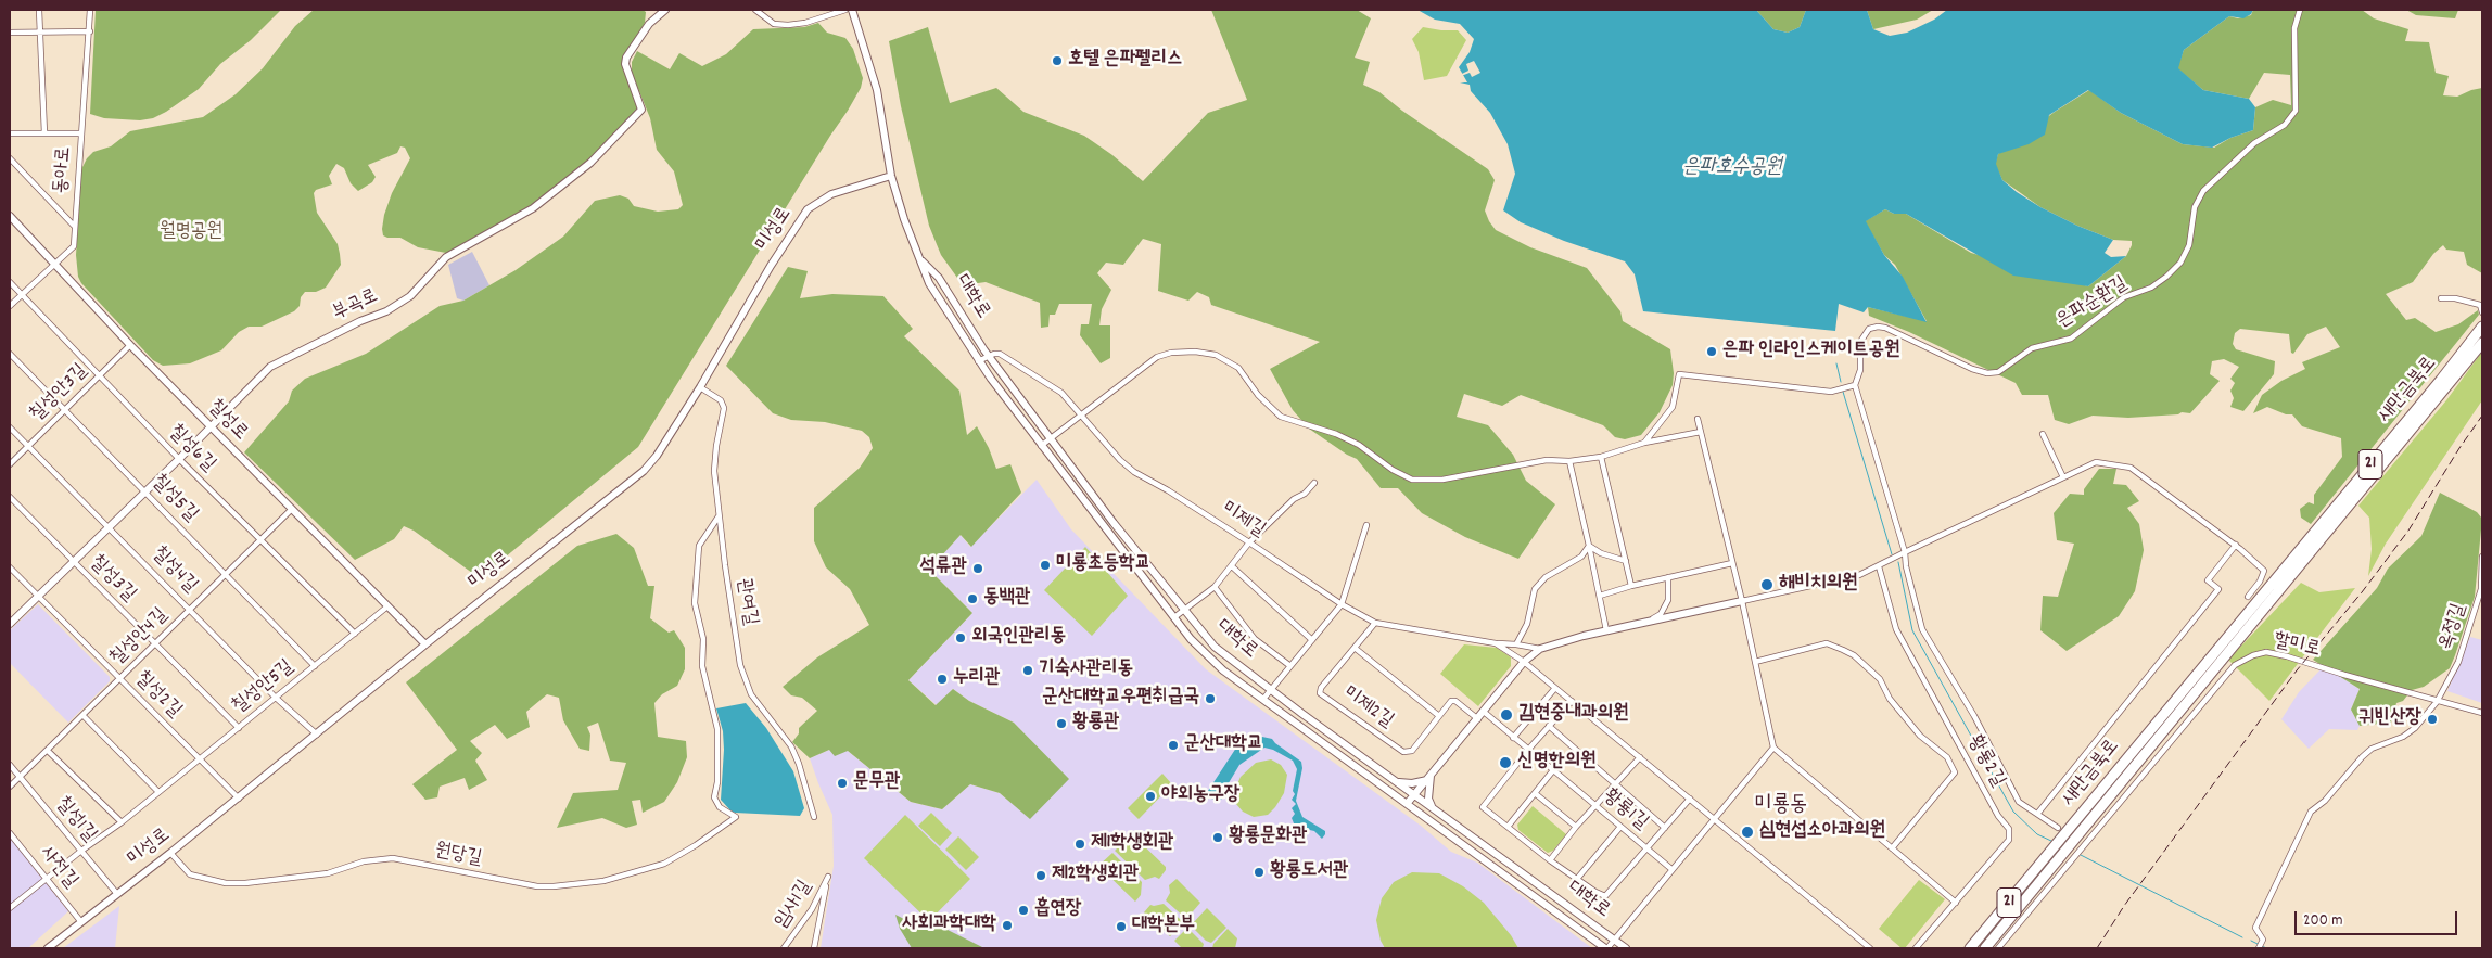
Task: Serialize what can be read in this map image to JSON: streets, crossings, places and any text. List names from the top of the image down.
{
  "streets": {
    "highway": ["새만금북로", "21"],
    "street": [
      "동아로",
      "미성로",
      "대학로",
      "은파순환길",
      "부곡로",
      "칠성안3길",
      "칠성로",
      "칠성6길",
      "칠성5길",
      "미제길",
      "칠성4길",
      "칠성3길",
      "관여길",
      "옥정길",
      "칠성안4길",
      "할미로",
      "칠성안5길",
      "칠성2길",
      "미제2길",
      "황룡2길",
      "황룡1길",
      "칠성1길",
      "원당길",
      "사전길",
      "임사1길"
    ]
  },
  "crossings": [
    ["동아로", "칠성로"],
    ["동아로", "칠성6길"],
    ["미성로", "대학로"],
    ["미성로", "칠성로"],
    ["미성로", "칠성4길"],
    ["미성로", "관여길"],
    ["미성로", "칠성2길"],
    ["미성로", "칠성1길"],
    ["미성로", "원당길"],
    ["미성로", "사전길"],
    ["대학로", "미제길"],
    ["부곡로", "칠성로"],
    ["부곡로", "칠성6길"],
    ["부곡로", "칠성5길"],
    ["부곡로", "칠성4길"],
    ["부곡로", "칠성3길"],
    ["부곡로", "칠성2길"],
    ["칠성안3길", "칠성로"],
    ["칠성안3길", "칠성6길"],
    ["칠성안3길", "칠성5길"],
    ["칠성안3길", "칠성4길"],
    ["칠성로", "칠성안4길"],
    ["칠성로", "칠성안5길"],
    ["칠성6길", "칠성안4길"],
    ["칠성6길", "칠성안5길"],
    ["칠성5길", "칠성안4길"],
    ["칠성5길", "칠성안5길"],
    ["미제길", "미제2길"],
    ["칠성4길", "칠성안4길"],
    ["칠성4길", "칠성안5길"],
    ["칠성3길", "칠성안4길"],
    ["칠성3길", "칠성안5길"],
    ["관여길", "원당길"],
    ["옥정길", "할미로"],
    ["칠성안4길", "칠성2길"],
    ["칠성안4길", "칠성1길"],
    ["칠성안5길", "칠성2길"],
    ["칠성안5길", "칠성1길"],
    ["칠성안5길", "사전길"]
  ],
  "districts": ["미룡동"],
  "water": ["은파호수공원"],
  "parks": ["월명공원"],
  "places": [
    "호텔 은파펠리스",
    "은파 인라인스케이트공원",
    "미룡초등학교",
    "석류관",
    "해비치의원",
    "동백관",
    "외국인관리동",
    "기숙사관리동",
    "누리관",
    "군산대학교우편취급국",
    "김현중내과의원",
    "귀빈산장",
    "황룡관",
    "군산대학교",
    "신명한의원",
    "문무관",
    "야외농구장",
    "심현섭소아과의원",
    "황룡문화관",
    "제1학생회관",
    "황룡도서관",
    "제2학생회관",
    "흡연장",
    "사회과학대학",
    "대학본부"
  ],
  "scale_bar": "200 m"
}
